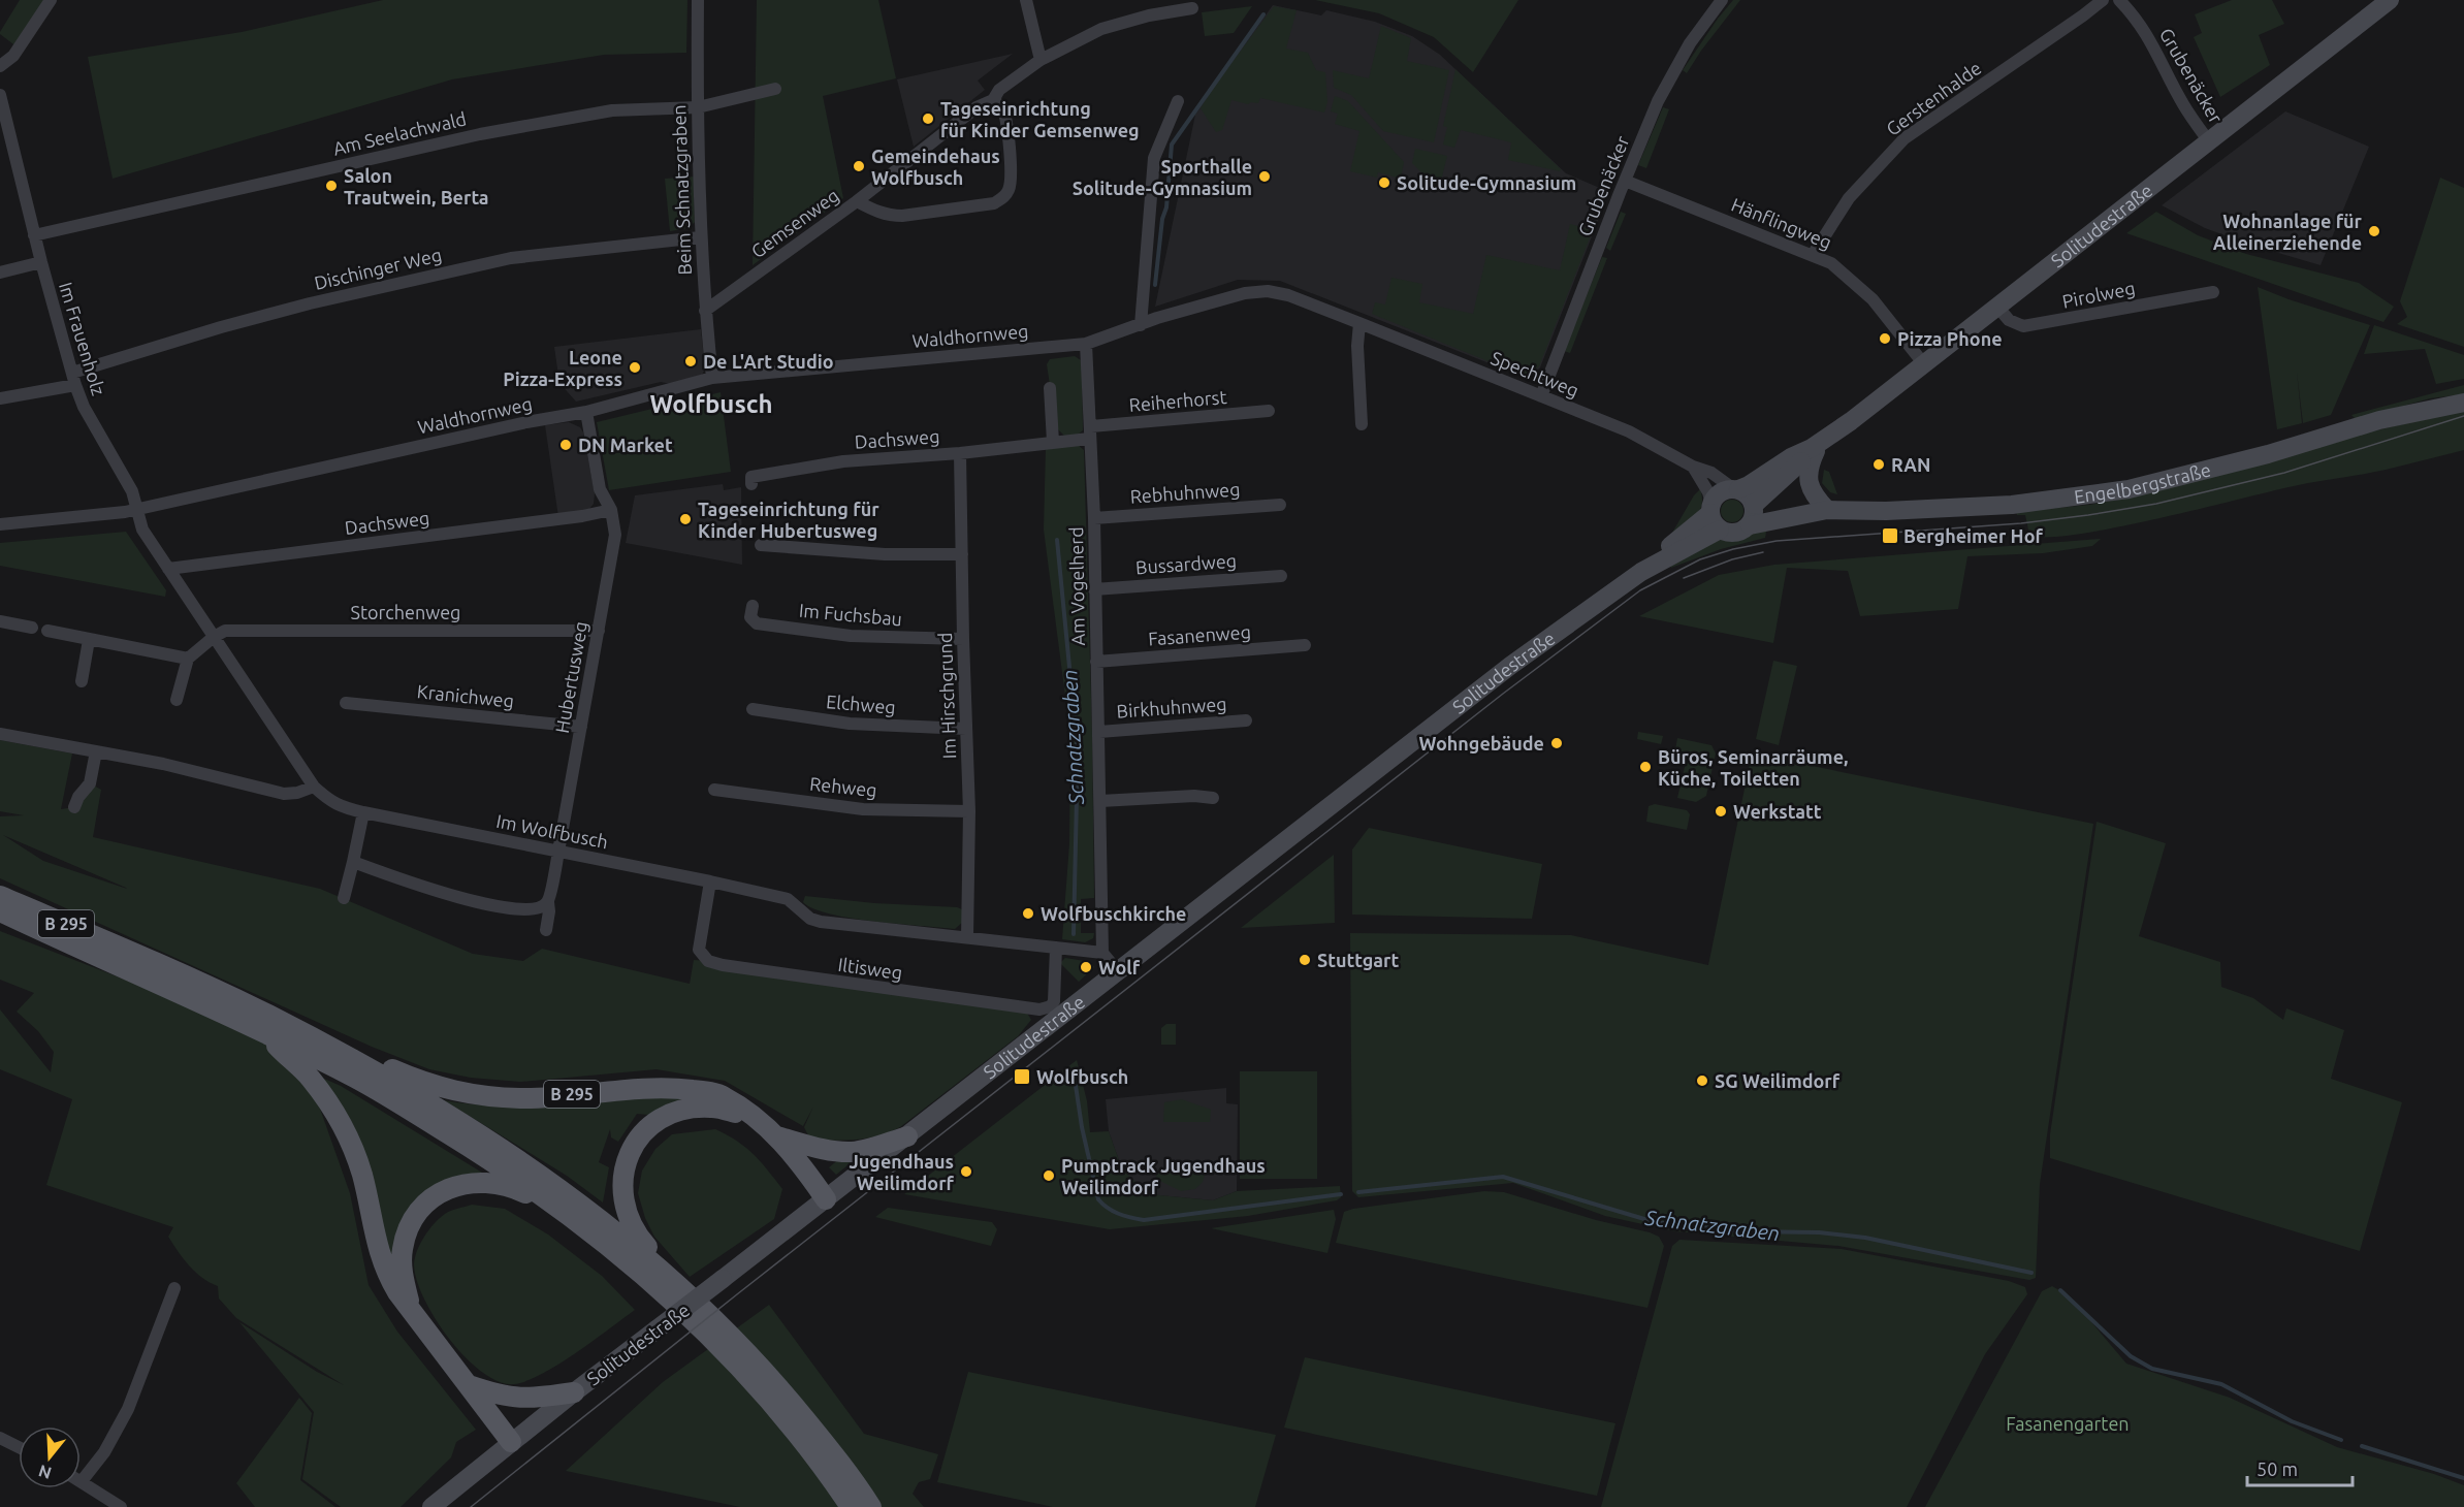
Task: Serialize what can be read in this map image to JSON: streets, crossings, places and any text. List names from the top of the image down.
{
  "streets": {
    "main road": ["Solitudestraße", "Engelbergstraße", "B 295"],
    "street": [
      "Grubenäcker",
      "Gerstenhalde",
      "Am Seelachwald",
      "Beim Schnatzgraben",
      "Gemsenweg",
      "Hänflingweg",
      "Dischinger Weg",
      "Pirolweg",
      "Waldhornweg",
      "Im Frauenholz",
      "Spechtweg",
      "Reiherhorst",
      "Dachsweg",
      "Rebhuhnweg",
      "Bussardweg",
      "Am Vogelherd",
      "Storchenweg",
      "Im Fuchsbau",
      "Fasanenweg",
      "Hubertusweg",
      "Kranichweg",
      "Im Hirschgrund",
      "Elchweg",
      "Birkhuhnweg",
      "Rehweg",
      "Im Wolfbusch",
      "Iltisweg"
    ]
  },
  "crossings": [
    ["Grubenäcker", "Hänflingweg"],
    ["Grubenäcker", "Solitudestraße"],
    ["Grubenäcker", "Spechtweg"],
    ["Gerstenhalde", "Hänflingweg"],
    ["Am Seelachwald", "Beim Schnatzgraben"],
    ["Am Seelachwald", "Im Frauenholz"],
    ["Beim Schnatzgraben", "Gemsenweg"],
    ["Beim Schnatzgraben", "Dischinger Weg"],
    ["Beim Schnatzgraben", "Waldhornweg"],
    ["Hänflingweg", "Solitudestraße"],
    ["Solitudestraße", "Pirolweg"],
    ["Solitudestraße", "Spechtweg"],
    ["Solitudestraße", "Engelbergstraße"],
    ["Solitudestraße", "B 295"],
    ["Dischinger Weg", "Im Frauenholz"],
    ["Waldhornweg", "Im Frauenholz"],
    ["Waldhornweg", "Spechtweg"],
    ["Waldhornweg", "Am Vogelherd"],
    ["Waldhornweg", "Hubertusweg"],
    ["Im Frauenholz", "Dachsweg"],
    ["Im Frauenholz", "Storchenweg"],
    ["Im Frauenholz", "Im Wolfbusch"],
    ["Spechtweg", "Engelbergstraße"],
    ["Reiherhorst", "Dachsweg"],
    ["Reiherhorst", "Am Vogelherd"],
    ["Dachsweg", "Am Vogelherd"],
    ["Dachsweg", "Hubertusweg"],
    ["Dachsweg", "Im Hirschgrund"],
    ["Rebhuhnweg", "Am Vogelherd"],
    ["Bussardweg", "Am Vogelherd"],
    ["Am Vogelherd", "Fasanenweg"],
    ["Am Vogelherd", "Birkhuhnweg"],
    ["Am Vogelherd", "Im Wolfbusch"],
    ["Storchenweg", "Hubertusweg"],
    ["Im Fuchsbau", "Im Hirschgrund"],
    ["Hubertusweg", "Kranichweg"],
    ["Hubertusweg", "Im Wolfbusch"],
    ["Im Hirschgrund", "Elchweg"],
    ["Im Hirschgrund", "Rehweg"],
    ["Im Hirschgrund", "Im Wolfbusch"],
    ["Im Wolfbusch", "Iltisweg"]
  ],
  "districts": ["Wolfbusch"],
  "water": ["Schnatzgraben"],
  "parks": ["Fasanengarten"],
  "places": {
    "other": [
      "Tageseinrichtung für Kinder Gemsenweg",
      "Gemeindehaus Wolfbusch",
      "Sporthalle Solitude-Gymnasium",
      "Solitude-Gymnasium",
      "Salon Trautwein, Berta",
      "Wohnanlage für Alleinerziehende",
      "Pizza Phone",
      "De L'Art Studio",
      "Leone Pizza-Express",
      "DN Market",
      "RAN",
      "Tageseinrichtung für Kinder Hubertusweg",
      "Wohngebäude",
      "Büros, Seminarräume, Küche, Toiletten",
      "Werkstatt",
      "Wolfbuschkirche",
      "Stuttgart",
      "Wolf",
      "SG Weilimdorf",
      "Jugendhaus Weilimdorf",
      "Pumptrack Jugendhaus Weilimdorf"
    ],
    "transit": ["Bergheimer Hof", "Wolfbusch"]
  },
  "scale_bar": "50 m",
  "north": "bottom"
}
